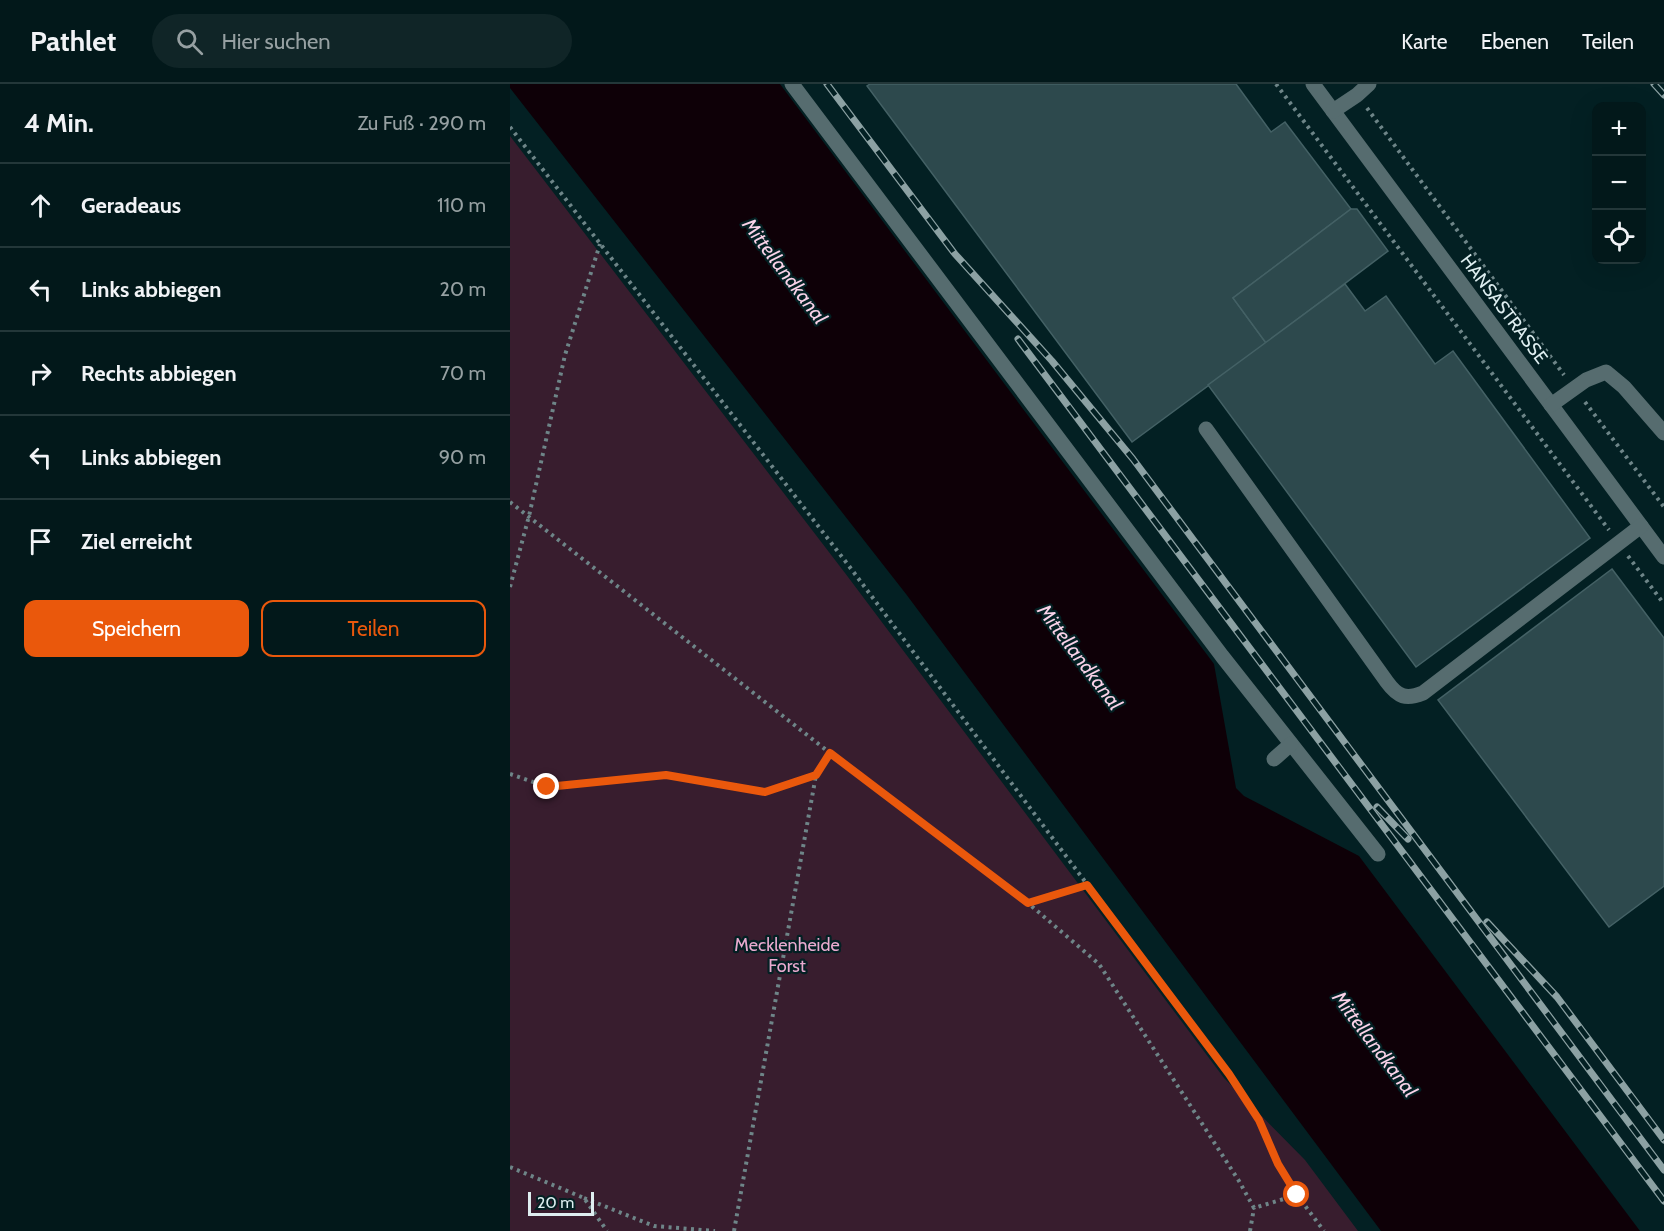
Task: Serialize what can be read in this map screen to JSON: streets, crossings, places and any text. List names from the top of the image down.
{
  "streets": {
    "street": ["HANSASTRASSE"]
  },
  "water": ["Mittellandkanal"],
  "parks": ["Mecklenheide Forst"],
  "scale_bar": "20 m",
  "page": {
    "header": "Pathlet",
    "search": "Hier suchen",
    "nav": ["Karte", "Ebenen", "Teilen"],
    "heading": ["4 Min.", "Zu Fuß · 290 m"],
    "map_buttons": ["+", "−"],
    "list": [
      ["Geradeaus", "110 m"],
      ["Links abbiegen", "20 m"],
      ["Rechts abbiegen", "70 m"],
      ["Links abbiegen", "90 m"],
      "Ziel erreicht"
    ],
    "buttons": ["Speichern", "Teilen"],
    "scale": "20 m"
  }
}
